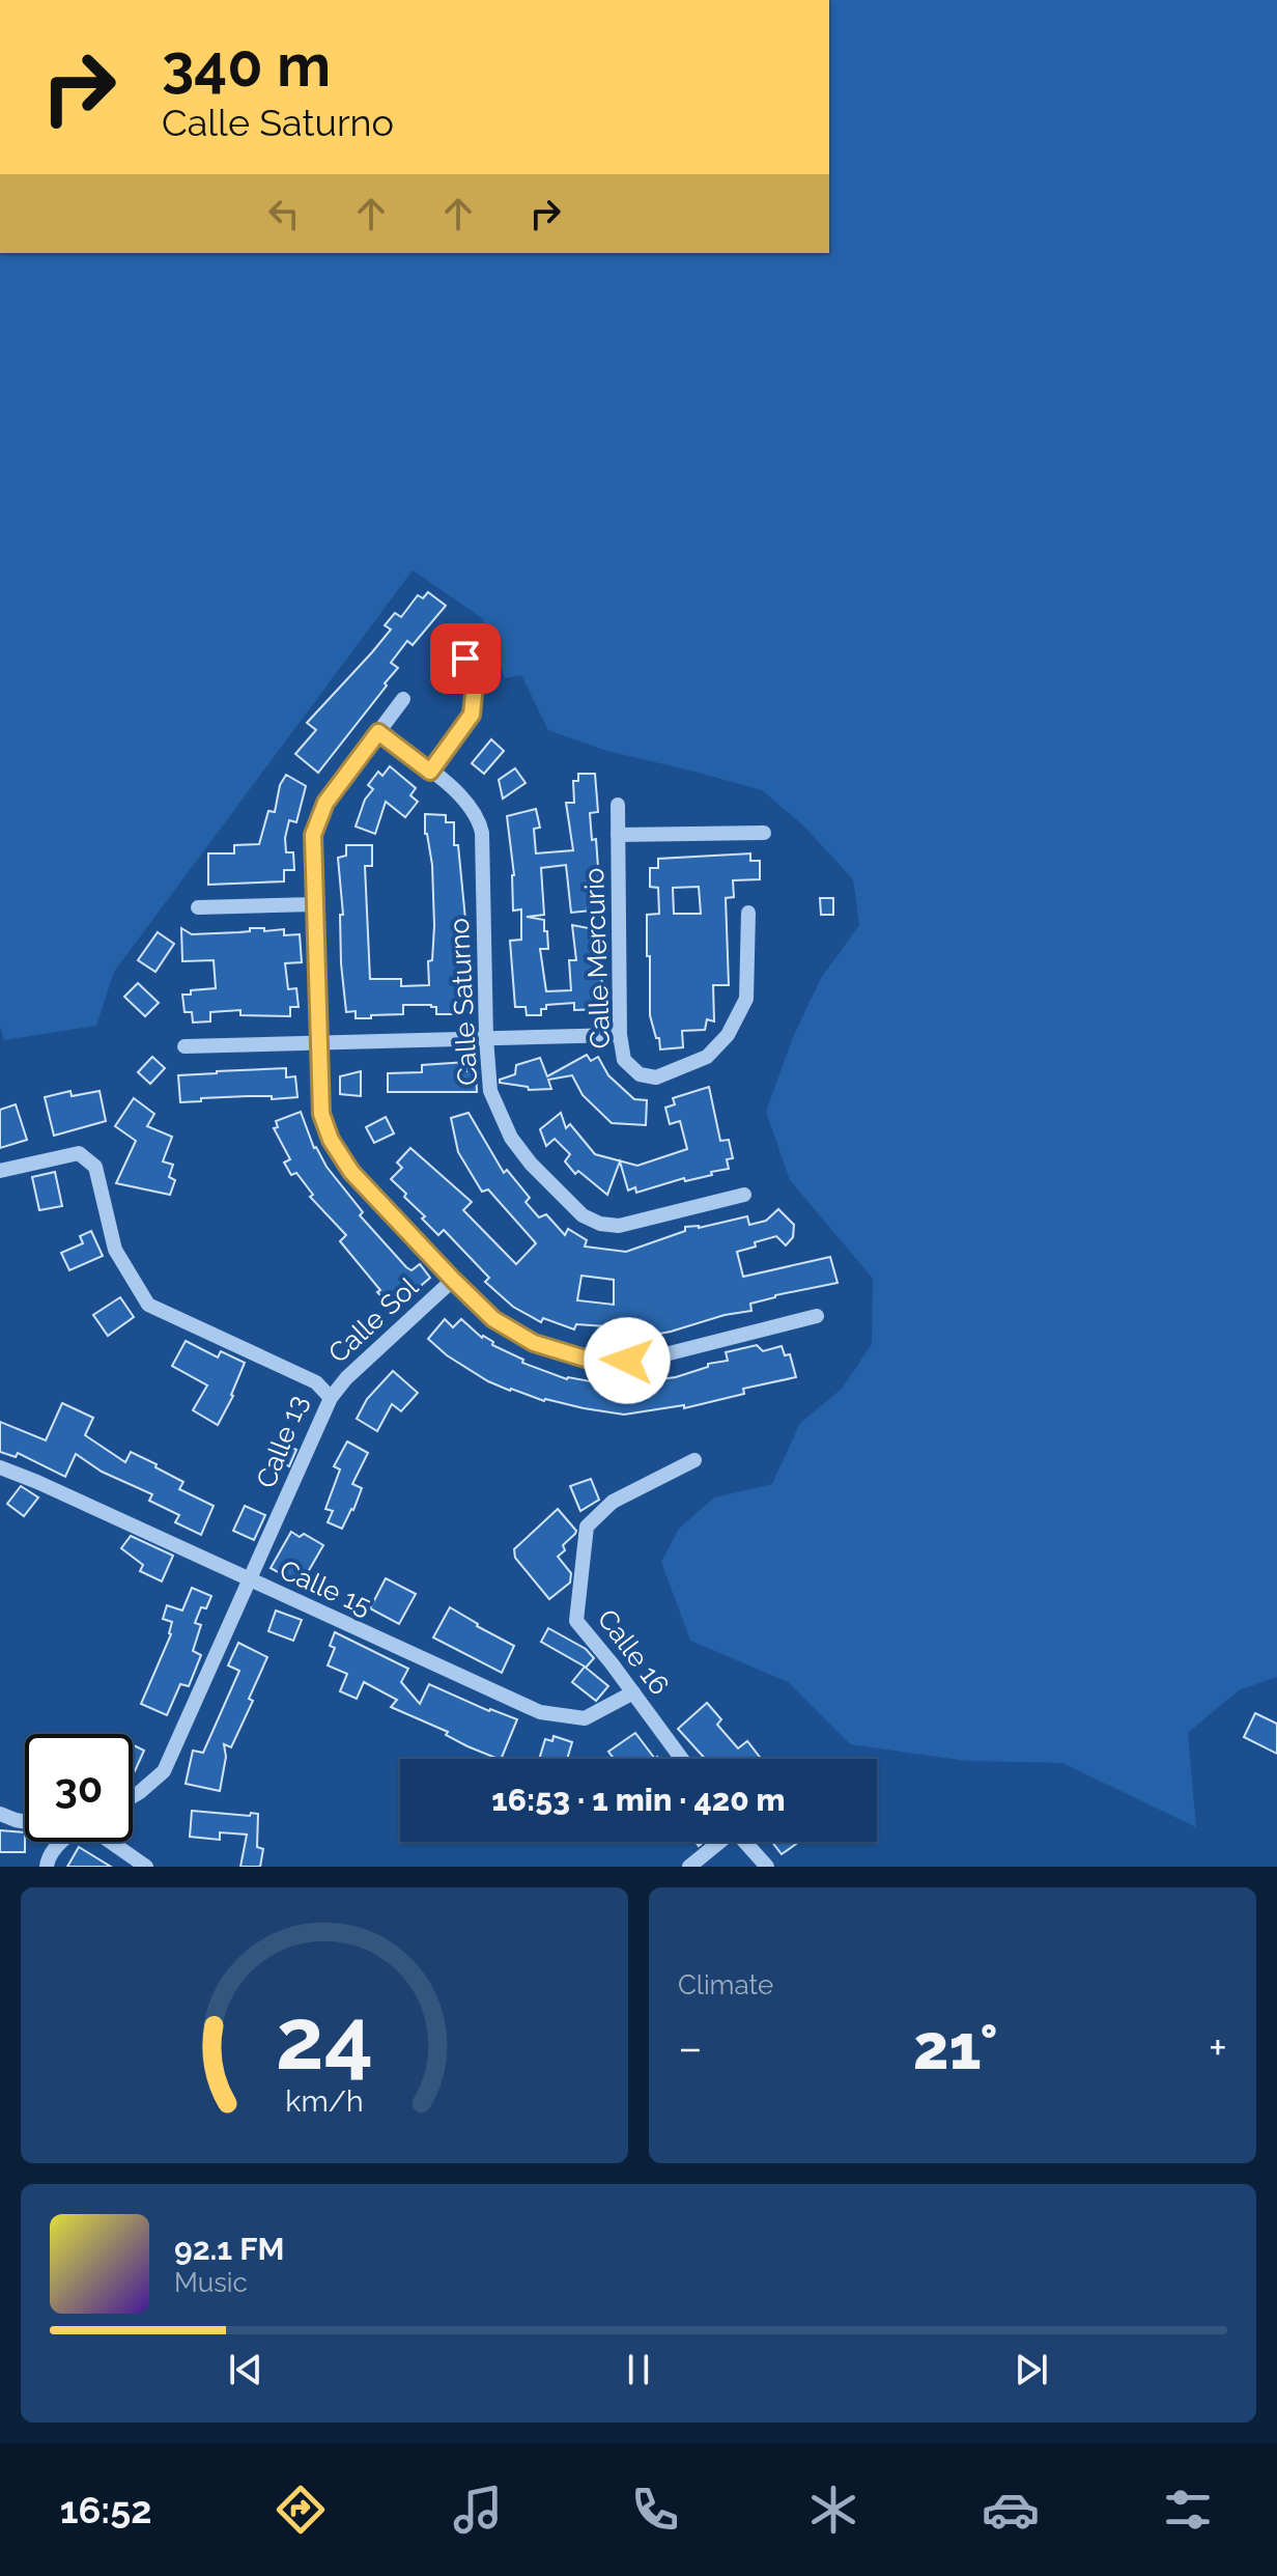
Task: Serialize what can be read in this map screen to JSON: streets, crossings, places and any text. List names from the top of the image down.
{
  "streets": {
    "street": [
      "Calle Mercurio",
      "Calle Saturno",
      "Calle Sol",
      "Calle 13",
      "Calle 15",
      "Calle 16"
    ]
  },
  "crossings": [
    ["Calle Sol", "Calle 13"],
    ["Calle 13", "Calle 15"],
    ["Calle 15", "Calle 16"]
  ],
  "page": {
    "turn": ["340 m", "Calle Saturno"],
    "limit": "30",
    "trip": "16:53 · 1 min · 420 m",
    "tile": "Climate",
    "heat": ["−", "21°", "+"],
    "song": ["92.1 FM", "Music"],
    "tabs": "16:52",
    "gauge": ["24", "km/h"]
  }
}
